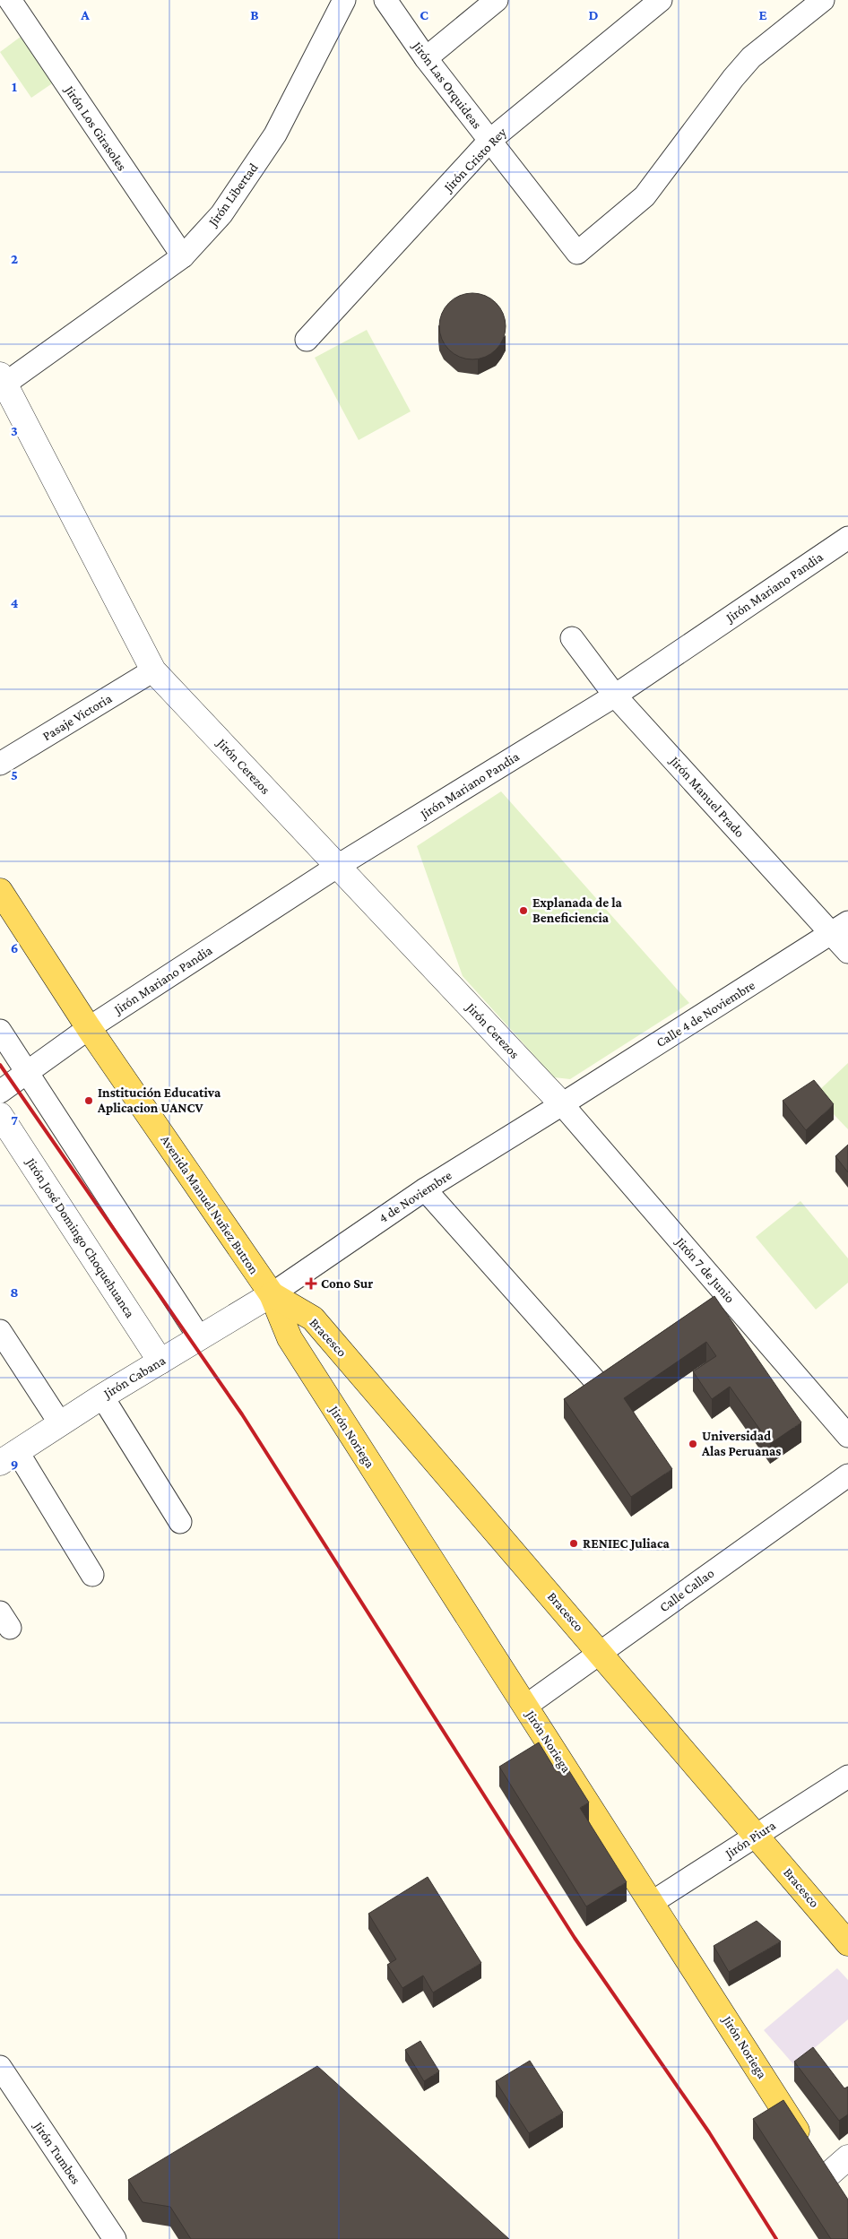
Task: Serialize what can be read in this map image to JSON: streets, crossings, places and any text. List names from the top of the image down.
{
  "streets": {
    "main road": ["Avenida Manuel Nuñez Butron", "Bracesco", "Jirón Noriega"],
    "street": [
      "Jirón Las Orquideas",
      "Jirón Los Girasoles",
      "Jirón Cristo Rey",
      "Jirón Libertad",
      "Jirón Mariano Pandia",
      "Pasaje Victoria",
      "Jirón Cerezos",
      "Jirón Manuel Prado",
      "Calle 4 de Noviembre",
      "4 de Noviembre",
      "Jirón José Domingo Choquehuanca",
      "Jirón 7 de Junio",
      "Jirón Cabana",
      "Calle Callao",
      "Jirón Piura",
      "Jirón Tumbes"
    ]
  },
  "crossings": [
    ["Jirón Las Orquideas", "Jirón Cristo Rey"],
    ["Jirón Los Girasoles", "Jirón Libertad"],
    ["Jirón Libertad", "Jirón Cerezos"],
    ["Jirón Mariano Pandia", "Jirón Cerezos"],
    ["Jirón Mariano Pandia", "Jirón Manuel Prado"],
    ["Jirón Mariano Pandia", "Avenida Manuel Nuñez Butron"],
    ["Pasaje Victoria", "Jirón Cerezos"],
    ["Jirón Cerezos", "Calle 4 de Noviembre"],
    ["Jirón Cerezos", "4 de Noviembre"],
    ["Jirón Cerezos", "Jirón 7 de Junio"],
    ["Jirón Manuel Prado", "Calle 4 de Noviembre"],
    ["Calle 4 de Noviembre", "4 de Noviembre"],
    ["Calle 4 de Noviembre", "Jirón 7 de Junio"],
    ["4 de Noviembre", "Avenida Manuel Nuñez Butron"],
    ["4 de Noviembre", "Jirón 7 de Junio"],
    ["4 de Noviembre", "Bracesco"],
    ["4 de Noviembre", "Jirón Cabana"],
    ["4 de Noviembre", "Jirón Noriega"],
    ["Avenida Manuel Nuñez Butron", "Bracesco"],
    ["Avenida Manuel Nuñez Butron", "Jirón Cabana"],
    ["Avenida Manuel Nuñez Butron", "Jirón Noriega"],
    ["Jirón José Domingo Choquehuanca", "Jirón Cabana"],
    ["Bracesco", "Jirón Cabana"],
    ["Bracesco", "Jirón Noriega"],
    ["Bracesco", "Calle Callao"],
    ["Bracesco", "Jirón Piura"],
    ["Jirón Cabana", "Jirón Noriega"],
    ["Jirón Noriega", "Calle Callao"],
    ["Jirón Noriega", "Jirón Piura"]
  ],
  "places": {
    "other": [
      "Explanada de la Beneficiencia",
      "Institución Educativa Aplicacion UANCV",
      "Universidad Alas Peruanas",
      "RENIEC Juliaca"
    ],
    "health": ["Cono Sur"]
  },
  "grid": {
    "columns": [
      "A",
      "B",
      "C",
      "D",
      "E"
    ],
    "rows": [
      "1",
      "2",
      "3",
      "4",
      "5",
      "6",
      "7",
      "8",
      "9"
    ]
  }
}
